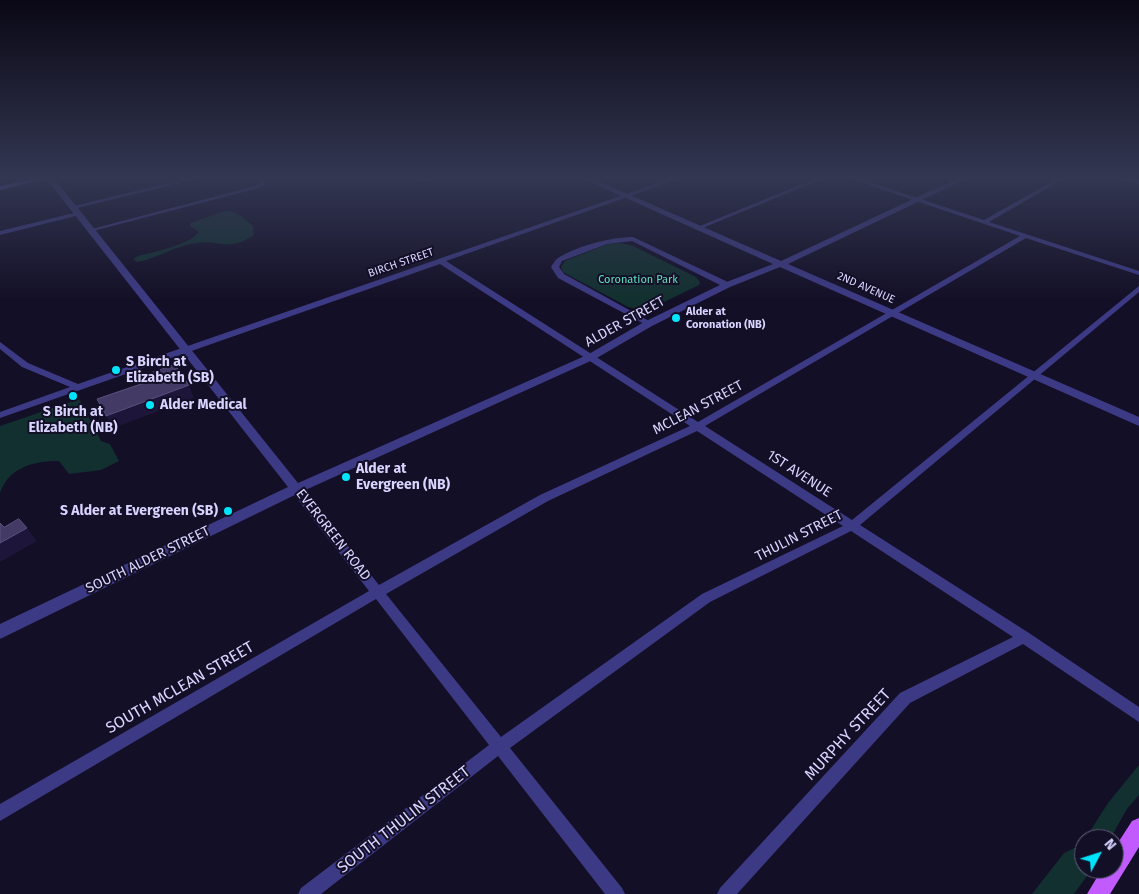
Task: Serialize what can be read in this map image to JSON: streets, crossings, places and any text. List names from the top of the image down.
{
  "streets": {
    "street": [
      "BIRCH STREET",
      "2ND AVENUE",
      "ALDER STREET",
      "MCLEAN STREET",
      "1ST AVENUE",
      "EVERGREEN ROAD",
      "THULIN STREET",
      "SOUTH ALDER STREET",
      "SOUTH MCLEAN STREET",
      "MURPHY STREET",
      "SOUTH THULIN STREET"
    ]
  },
  "crossings": [
    ["BIRCH STREET", "1ST AVENUE"],
    ["BIRCH STREET", "EVERGREEN ROAD"],
    ["2ND AVENUE", "ALDER STREET"],
    ["2ND AVENUE", "MCLEAN STREET"],
    ["2ND AVENUE", "THULIN STREET"],
    ["ALDER STREET", "1ST AVENUE"],
    ["ALDER STREET", "EVERGREEN ROAD"],
    ["ALDER STREET", "SOUTH ALDER STREET"],
    ["MCLEAN STREET", "1ST AVENUE"],
    ["MCLEAN STREET", "EVERGREEN ROAD"],
    ["MCLEAN STREET", "SOUTH MCLEAN STREET"],
    ["1ST AVENUE", "THULIN STREET"],
    ["1ST AVENUE", "MURPHY STREET"],
    ["EVERGREEN ROAD", "THULIN STREET"],
    ["EVERGREEN ROAD", "SOUTH ALDER STREET"],
    ["EVERGREEN ROAD", "SOUTH MCLEAN STREET"],
    ["EVERGREEN ROAD", "SOUTH THULIN STREET"],
    ["THULIN STREET", "SOUTH THULIN STREET"]
  ],
  "parks": ["Coronation Park"],
  "places": [
    "Alder at Coronation (NB)",
    "S Birch at Elizabeth (SB)",
    "S Birch at Elizabeth (NB)",
    "Alder Medical",
    "Alder at Evergreen (NB)",
    "S Alder at Evergreen (SB)"
  ],
  "north": "top right"
}
